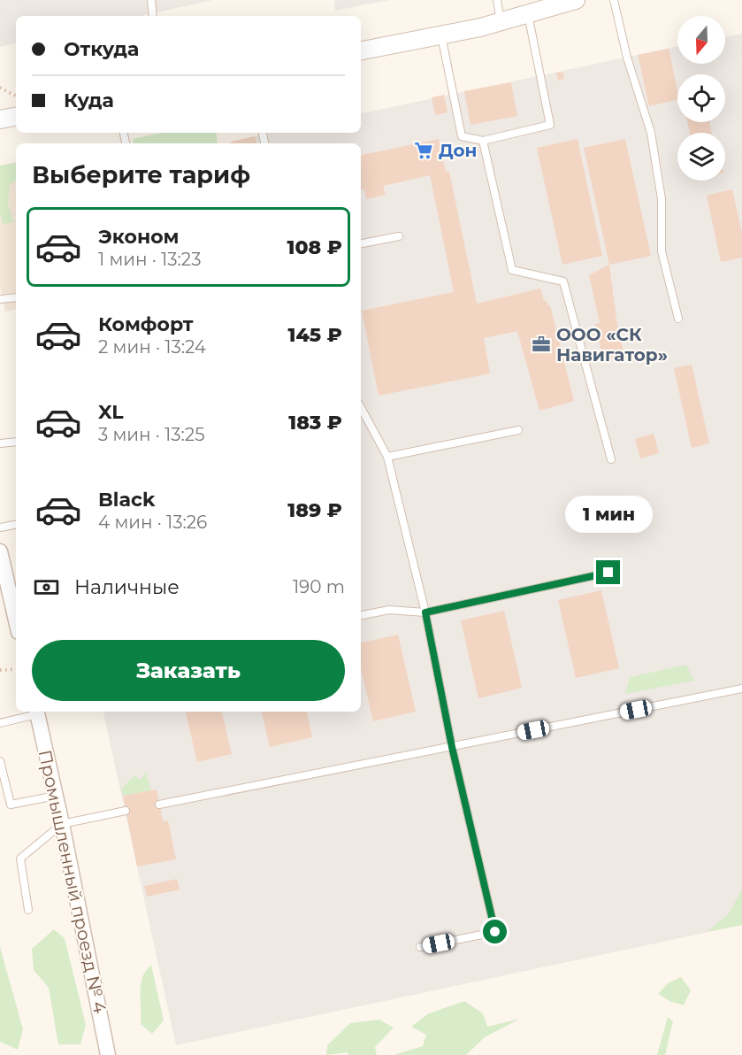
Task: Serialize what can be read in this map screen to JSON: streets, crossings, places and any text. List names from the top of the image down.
{
  "streets": {
    "street": ["Промышленный проезд № 4"]
  },
  "places": {
    "supermarket": ["Дон"],
    "office": ["ООО «СК Навигатор»"]
  },
  "north": "bottom",
  "page": {
    "banner": ["Откуда", "Куда"],
    "heading": "Выберите тариф",
    "list": [
      {
        "name": "Эконом",
        "note": "1 мин · 13:23",
        "value": "108 ₽"
      },
      {
        "name": "Комфорт",
        "note": "2 мин · 13:24",
        "value": "145 ₽"
      },
      {
        "name": "XL",
        "note": "3 мин · 13:25",
        "value": "183 ₽"
      },
      {
        "name": "Black",
        "note": "4 мин · 13:26",
        "value": "189 ₽"
      }
    ],
    "bubble": "1 мин",
    "pay": ["Наличные", "190 m"],
    "buttons": "Заказать"
  }
}
